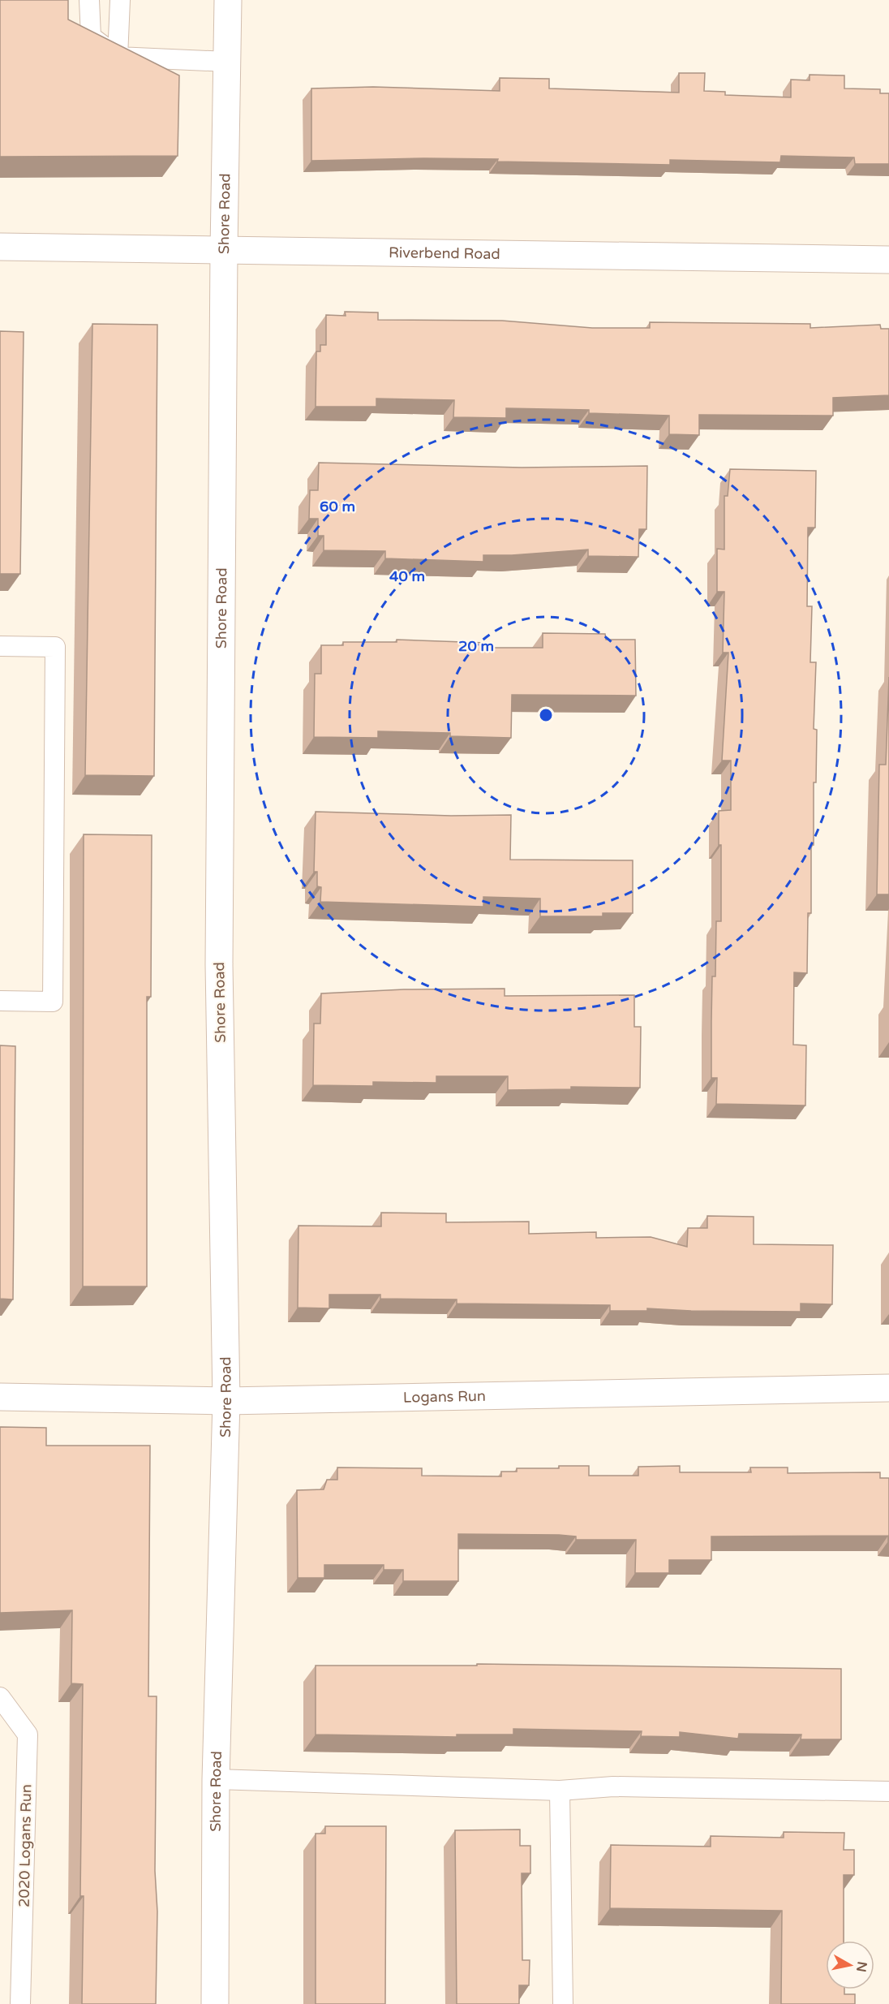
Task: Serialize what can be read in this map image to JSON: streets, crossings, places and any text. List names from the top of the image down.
{
  "streets": {
    "street": ["Shore Road", "Riverbend Road", "Logans Run"],
    "lane": ["2020 Logans Run"]
  },
  "crossings": [
    ["Shore Road", "Riverbend Road"],
    ["Shore Road", "Logans Run"]
  ],
  "north": "right",
  "rings": ["60 m", "40 m", "20 m"]
}
